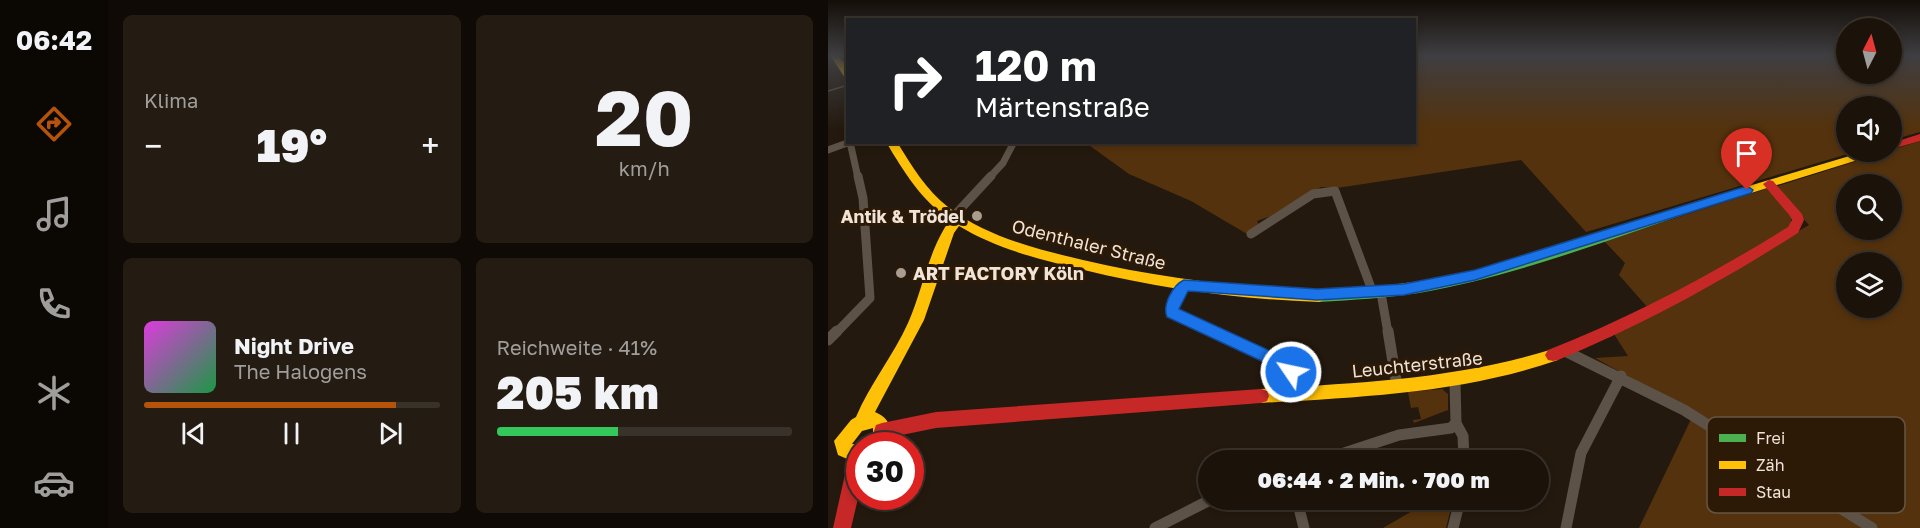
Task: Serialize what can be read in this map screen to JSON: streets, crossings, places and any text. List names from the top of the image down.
{
  "streets": {
    "main road": ["Odenthaler Straße", "Leuchterstraße"]
  },
  "crossings": [
    ["Odenthaler Straße", "Leuchterstraße"]
  ],
  "places": ["Antik & Trödel", "ART FACTORY Köln"],
  "legend": ["Frei", "Zäh", "Stau"],
  "north": "top",
  "page": {
    "tabs": "06:42",
    "tile": [
      "Klima",
      ["20", "km/h"],
      ["Reichweite · 41%", "205 km"]
    ],
    "turn": ["120 m", "Märtenstraße"],
    "heat": ["−", "19°", "+"],
    "song": ["Night Drive", "The Halogens"],
    "limit": "30",
    "trip": "06:44 · 2 Min. · 700 m"
  }
}
